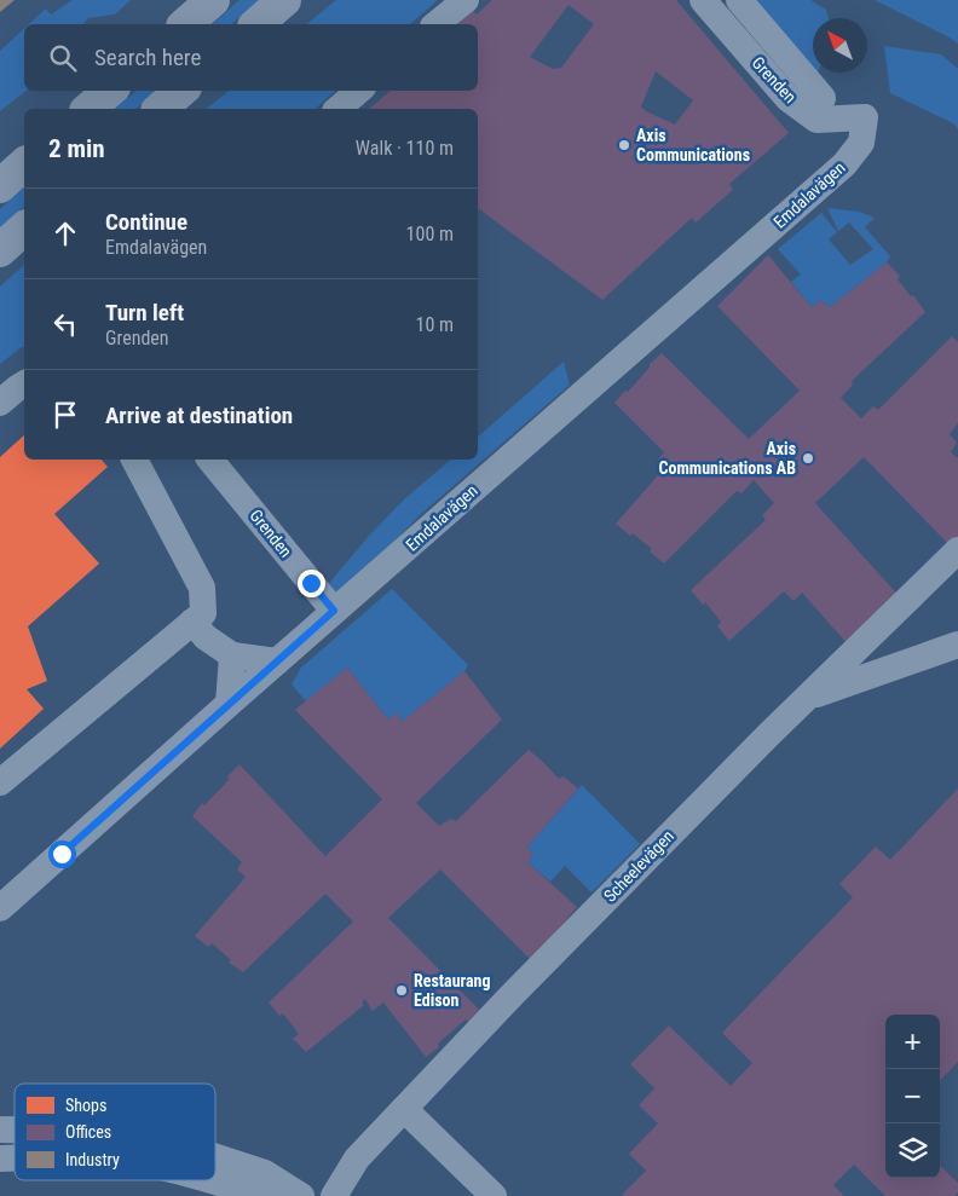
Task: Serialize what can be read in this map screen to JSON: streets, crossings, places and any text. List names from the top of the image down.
{
  "streets": {
    "street": ["Grenden", "Emdalavägen", "Scheelevägen"]
  },
  "crossings": [
    ["Grenden", "Emdalavägen"]
  ],
  "places": ["Axis Communications", "Axis Communications AB", "Restaurang Edison"],
  "legend": ["Shops", "Offices", "Industry"],
  "north": "top left",
  "page": {
    "search": "Search here",
    "heading": ["2 min", "Walk · 110 m"],
    "list": [
      ["Continue", "Emdalavägen", "100 m"],
      ["Turn left", "Grenden", "10 m"],
      "Arrive at destination"
    ],
    "map_buttons": ["+", "−"]
  }
}
